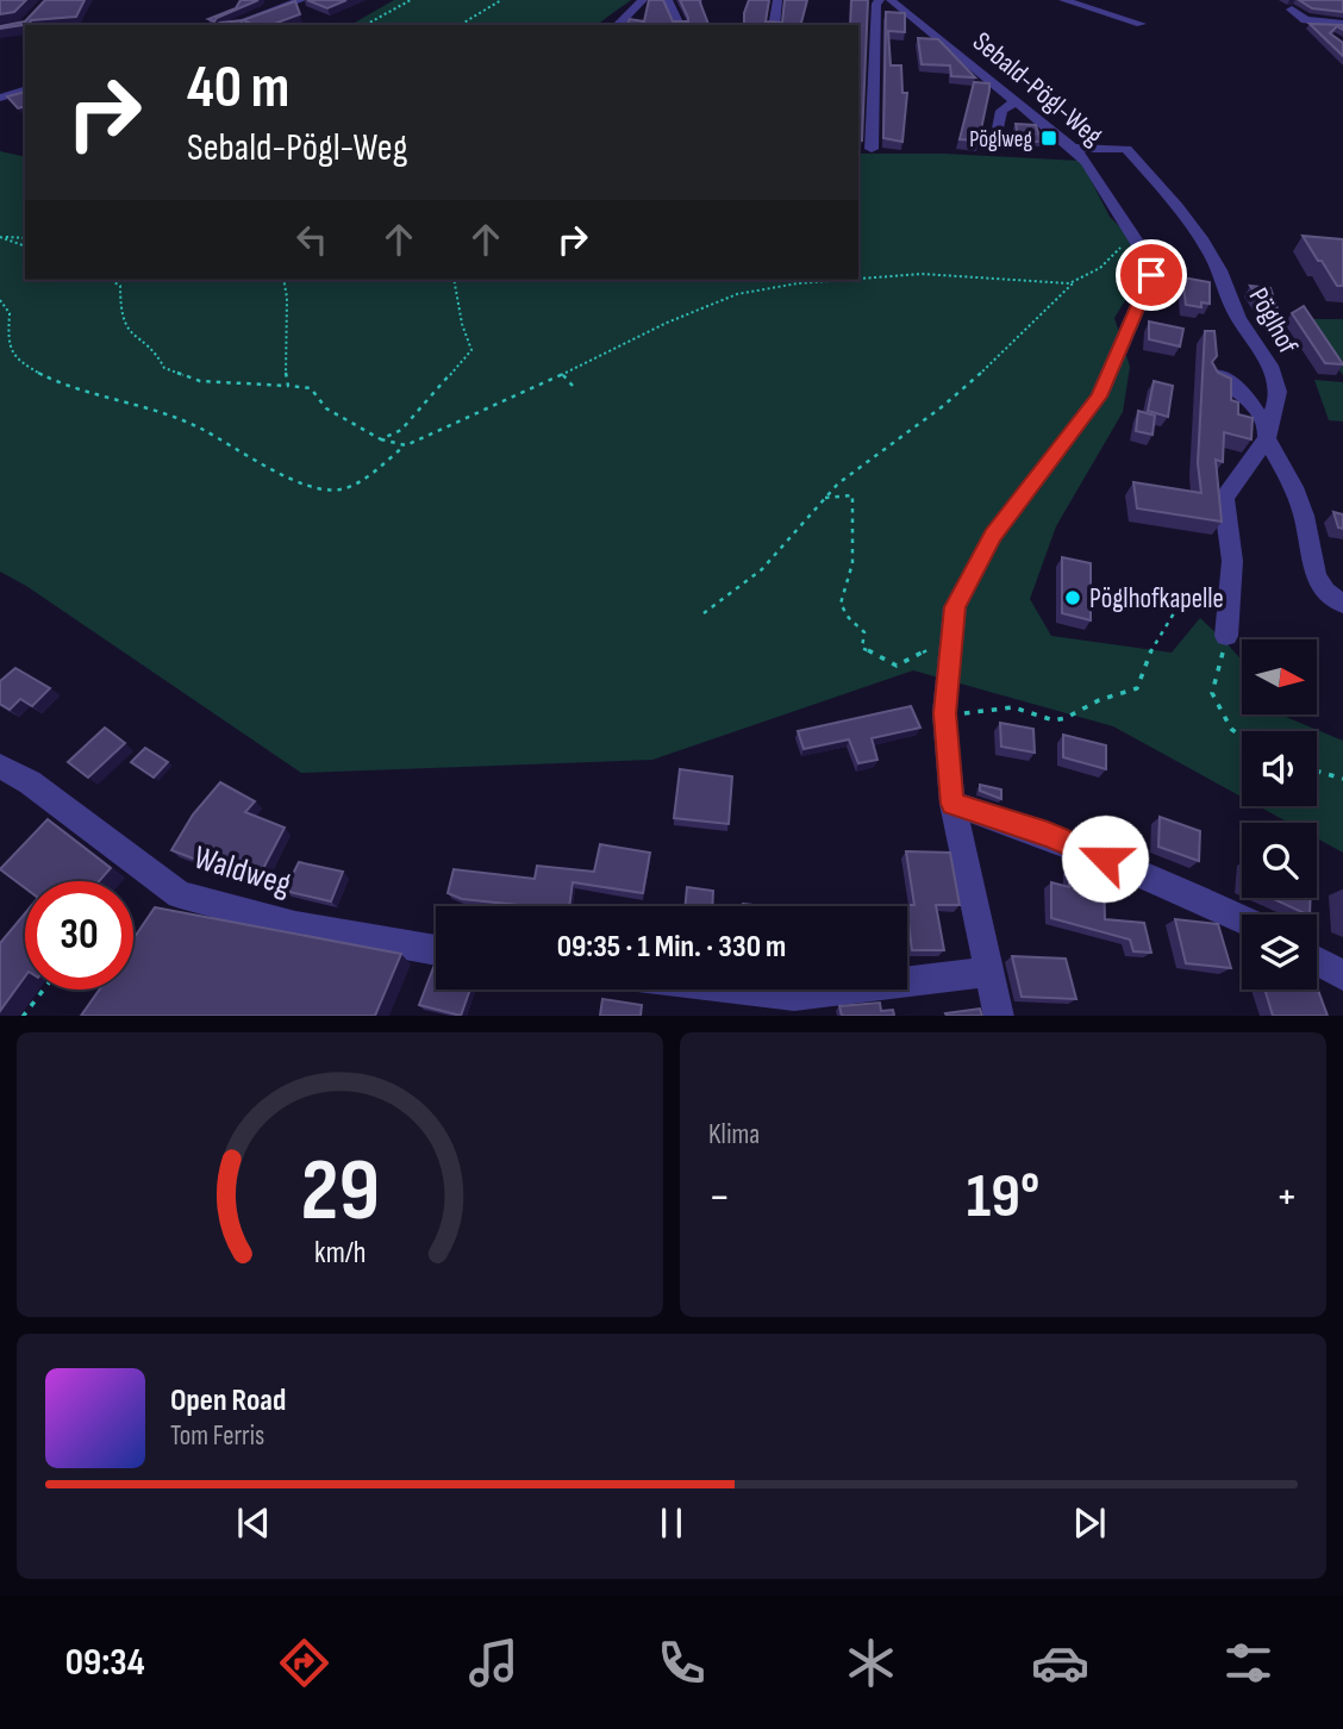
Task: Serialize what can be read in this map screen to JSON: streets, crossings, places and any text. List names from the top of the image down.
{
  "streets": {
    "street": ["Sebald-Pögl-Weg", "Pöglhof", "Waldweg"]
  },
  "crossings": [
    ["Sebald-Pögl-Weg", "Pöglhof"]
  ],
  "places": {
    "transit": ["Pöglweg"],
    "other": ["Pöglhofkapelle"]
  },
  "north": "right",
  "page": {
    "turn": ["40 m", "Sebald-Pögl-Weg"],
    "limit": "30",
    "trip": "09:35 · 1 Min. · 330 m",
    "tile": "Klima",
    "heat": ["−", "19°", "+"],
    "song": ["Open Road", "Tom Ferris"],
    "tabs": "09:34",
    "gauge": ["29", "km/h"]
  }
}
